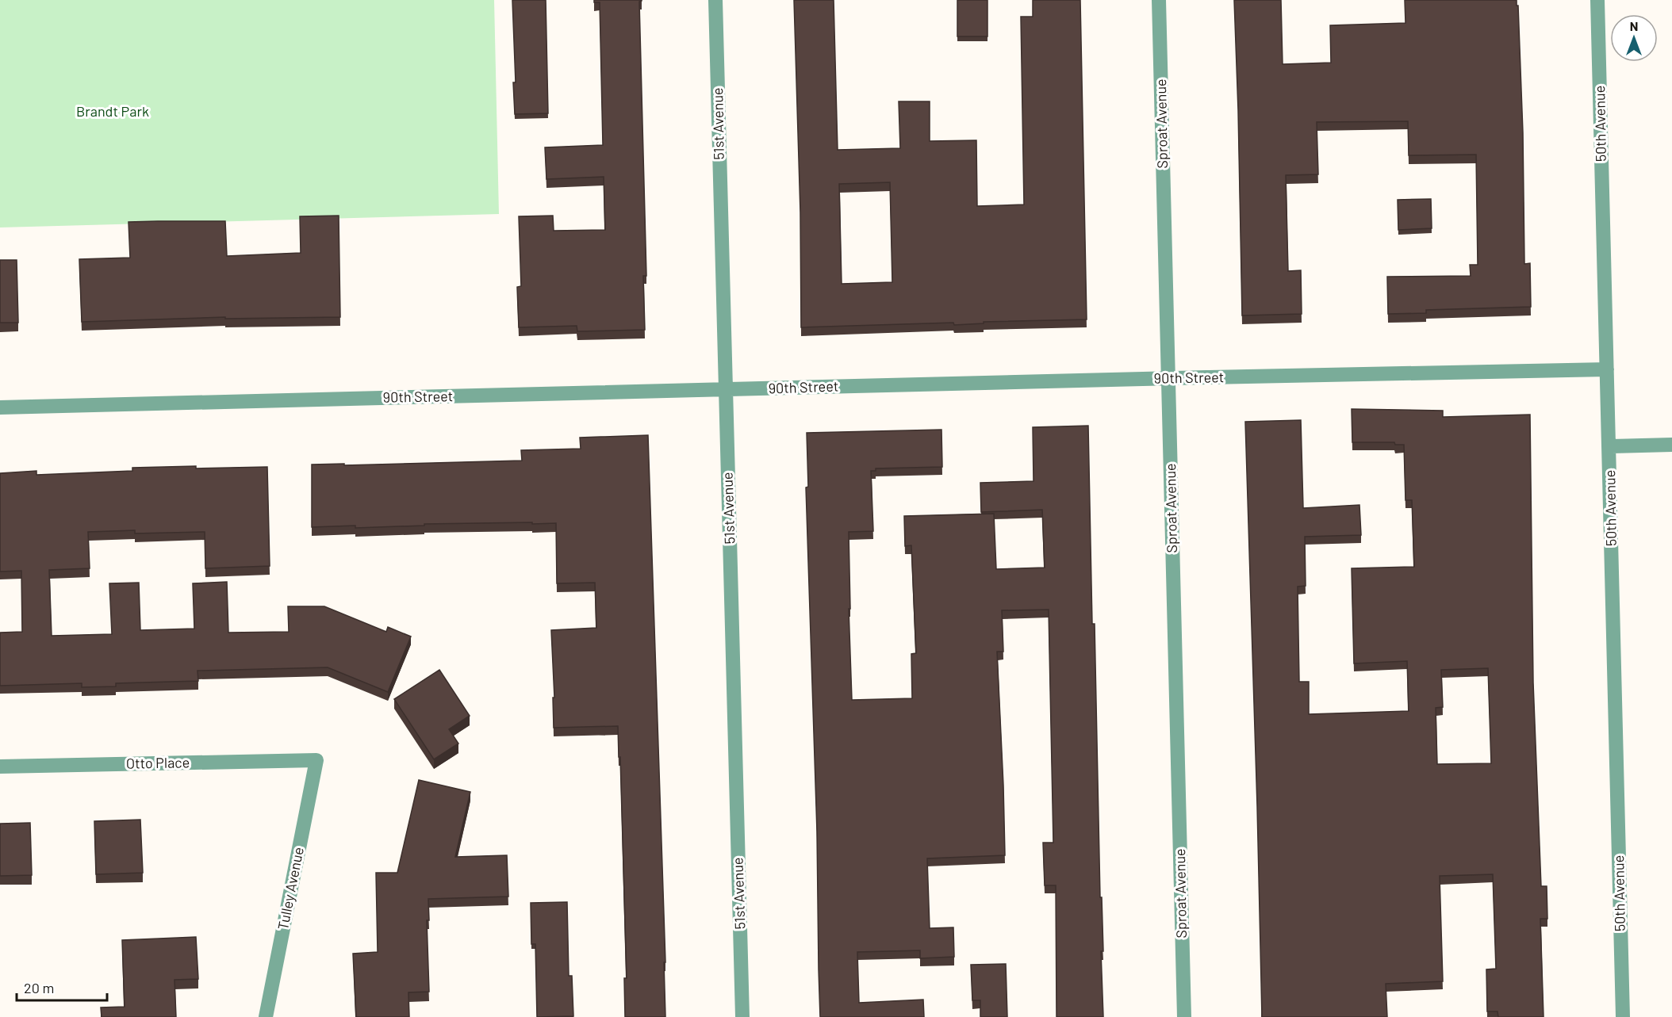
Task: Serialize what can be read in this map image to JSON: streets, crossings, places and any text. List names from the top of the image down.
{
  "streets": {
    "street": [
      "51st Avenue",
      "Sproat Avenue",
      "50th Avenue",
      "90th Street",
      "Otto Place",
      "Tulley Avenue"
    ]
  },
  "crossings": [
    ["51st Avenue", "90th Street"],
    ["Sproat Avenue", "90th Street"],
    ["50th Avenue", "90th Street"],
    ["Otto Place", "Tulley Avenue"]
  ],
  "parks": ["Brandt Park"],
  "scale_bar": "20 m",
  "north": "top"
}
